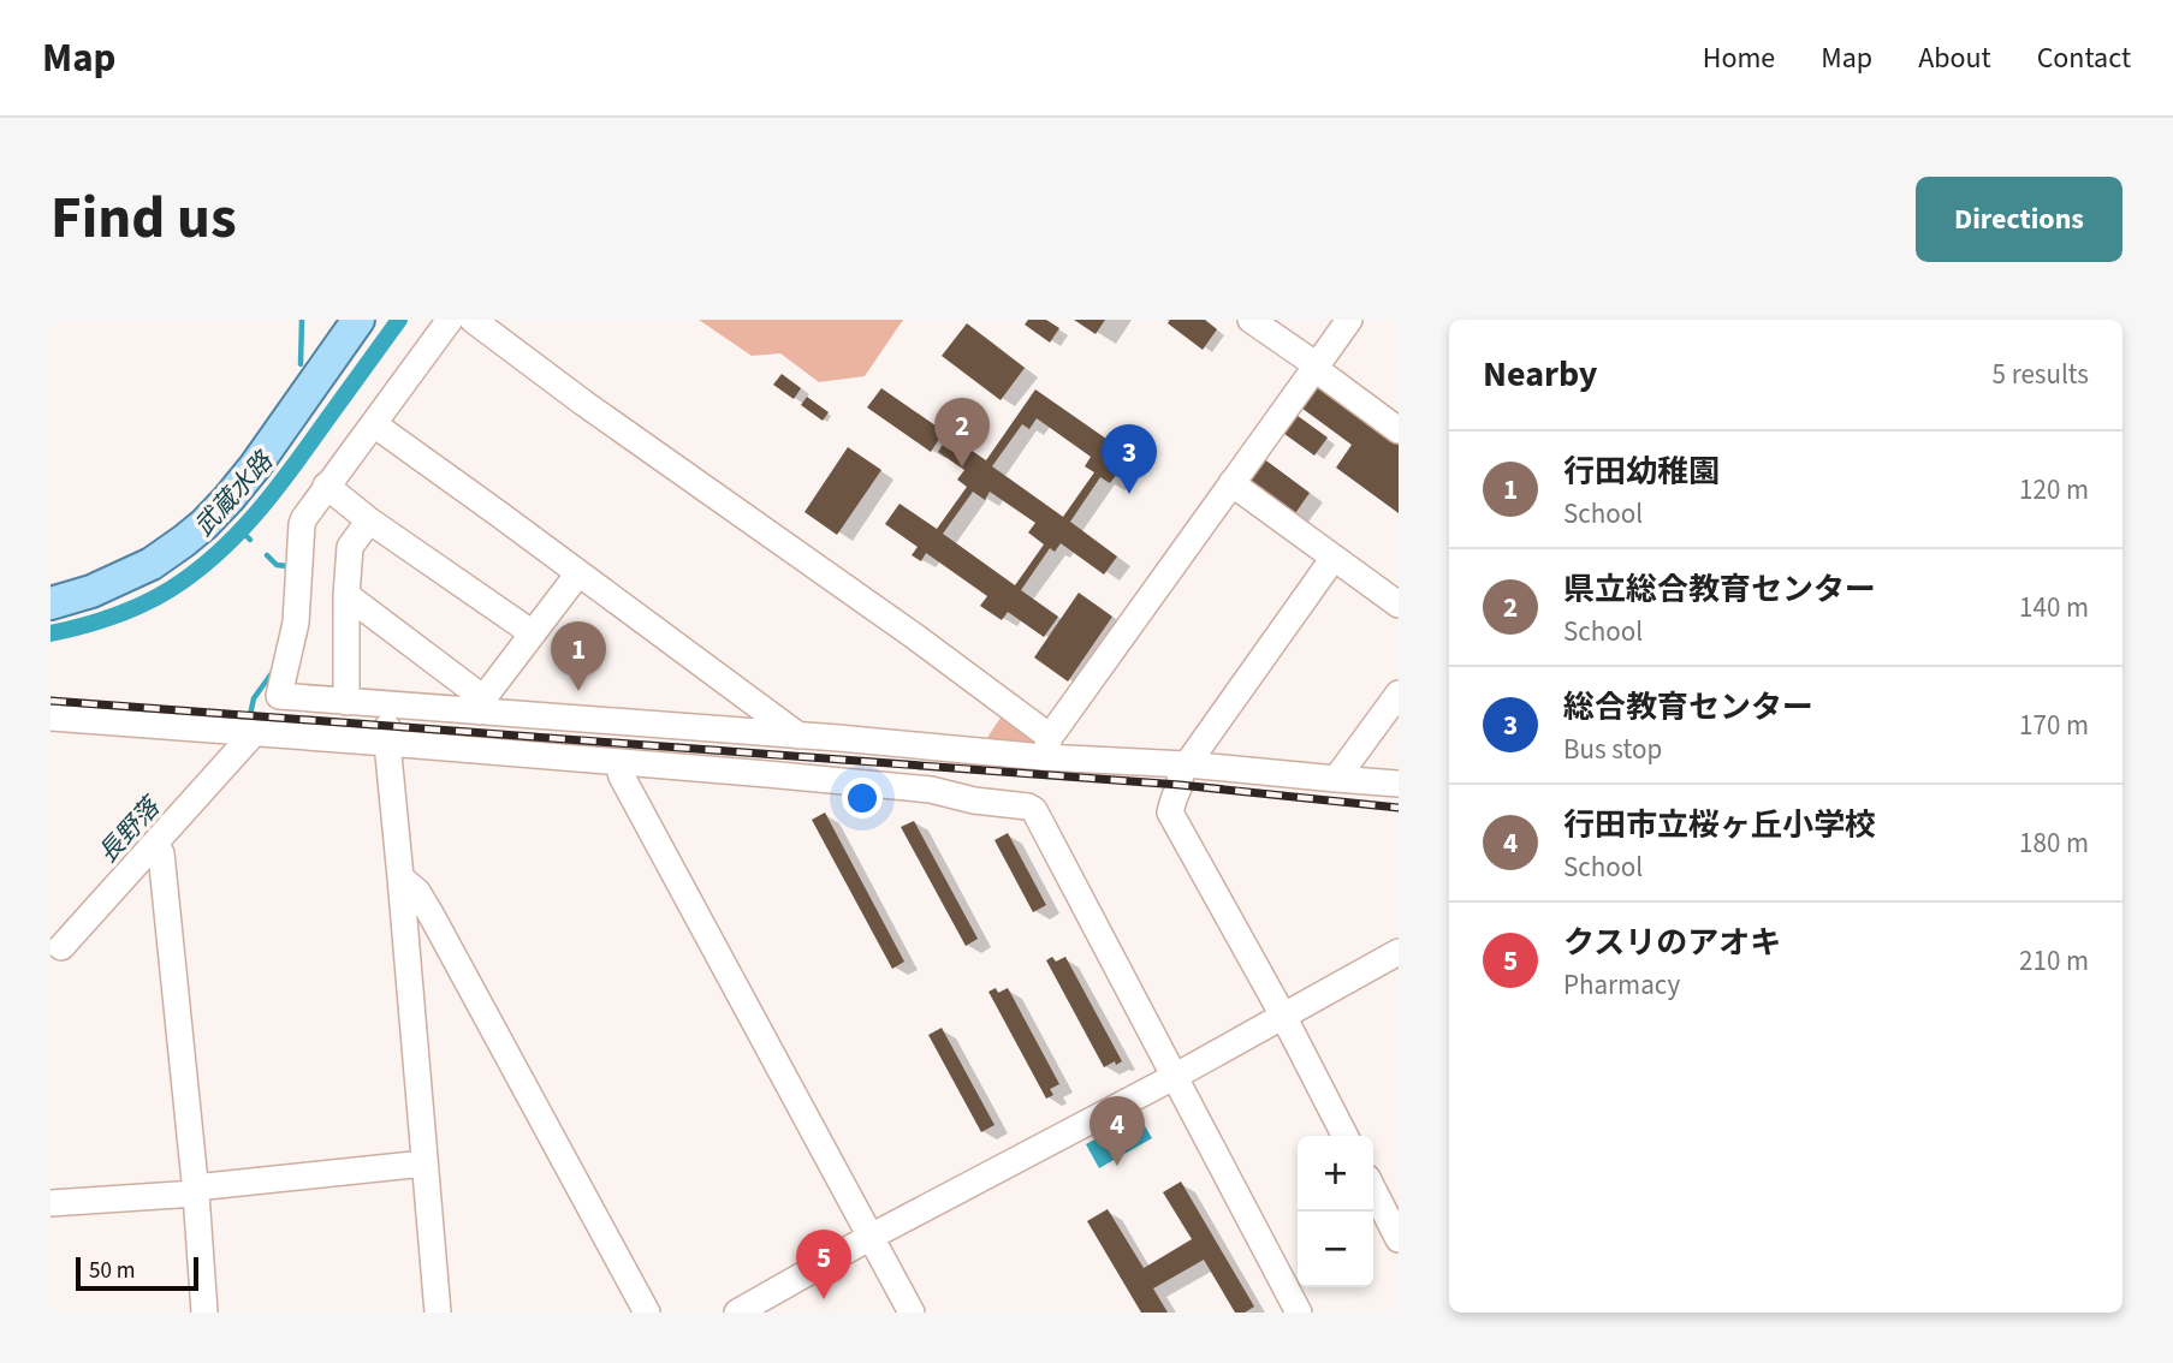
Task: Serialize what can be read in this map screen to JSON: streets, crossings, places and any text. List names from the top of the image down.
{
  "water": ["武蔵水路", "長野落"],
  "scale_bar": "50 m",
  "page": {
    "header": "Map",
    "nav": [
      "Home",
      "Map",
      "About",
      "Contact"
    ],
    "title": "Find us",
    "buttons": "Directions",
    "heading": ["Nearby", "5 results"],
    "pins": [
      "2",
      "3",
      "1",
      "4",
      "5"
    ],
    "list": [
      {
        "mark": "1",
        "name": "行田幼稚園",
        "note": "School",
        "value": "120 m"
      },
      {
        "mark": "2",
        "name": "県立総合教育センター",
        "note": "School",
        "value": "140 m"
      },
      {
        "mark": "3",
        "name": "総合教育センター",
        "note": "Bus stop",
        "value": "170 m"
      },
      {
        "mark": "4",
        "name": "行田市立桜ヶ丘小学校",
        "note": "School",
        "value": "180 m"
      },
      {
        "mark": "5",
        "name": "クスリのアオキ",
        "note": "Pharmacy",
        "value": "210 m"
      }
    ],
    "map_buttons": ["+", "−"],
    "scale": "50 m"
  }
}
